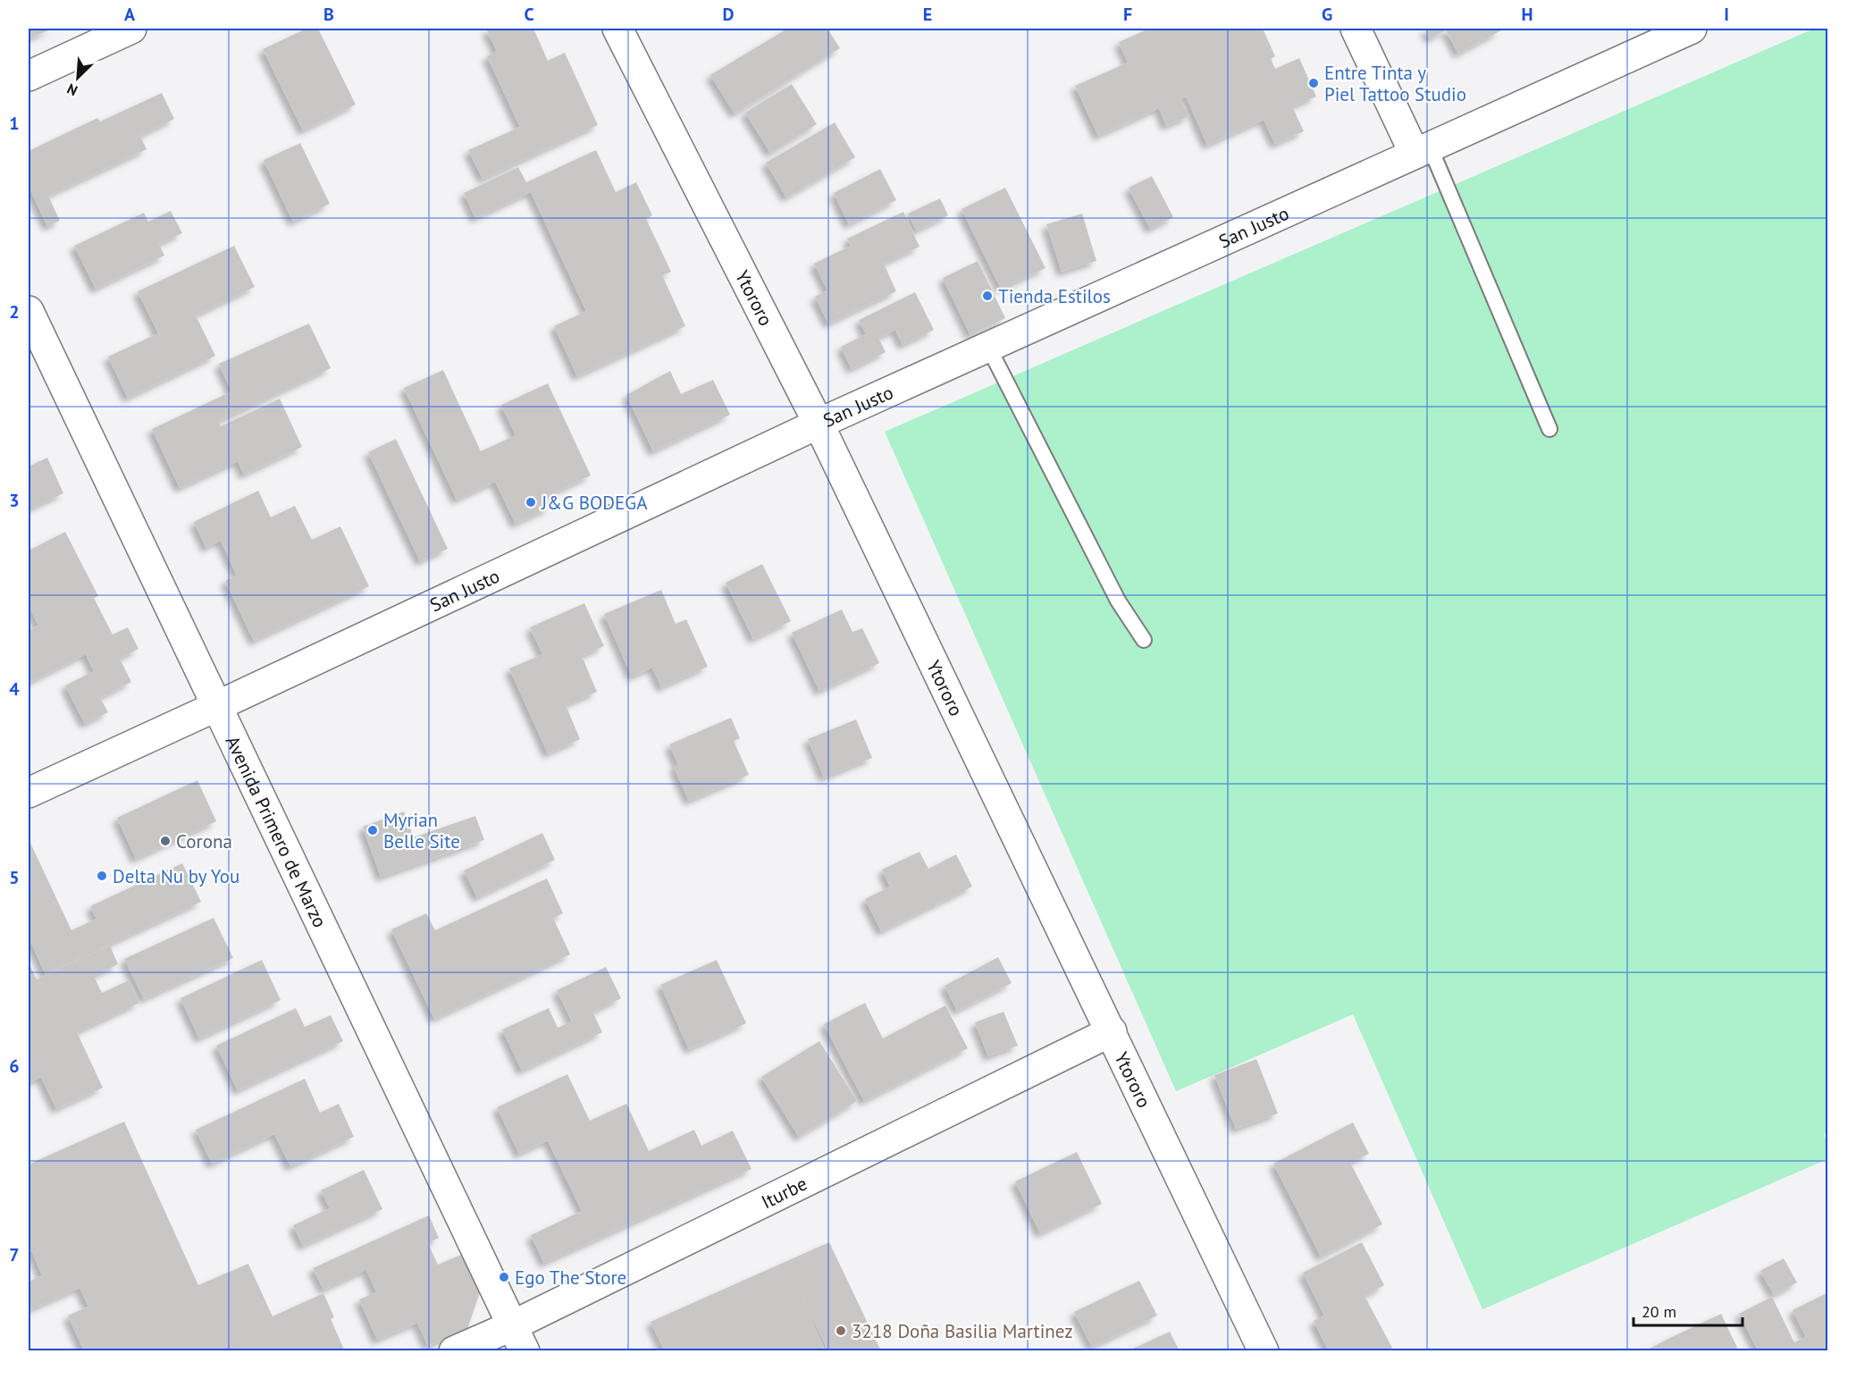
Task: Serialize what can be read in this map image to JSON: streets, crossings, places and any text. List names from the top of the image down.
{
  "streets": {
    "street": [
      "San Justo",
      "Ytororo",
      "Avenida Primero de Marzo",
      "Iturbe"
    ]
  },
  "crossings": [
    ["San Justo", "Ytororo"],
    ["San Justo", "Avenida Primero de Marzo"],
    ["Ytororo", "Iturbe"],
    ["Avenida Primero de Marzo", "Iturbe"]
  ],
  "places": [
    "Entre Tinta y Piel Tattoo Studio",
    "Tienda Estilos",
    "J&G BODEGA",
    "Myrian Belle Site",
    "Corona",
    "Delta Nu by You",
    "Ego The Store",
    "3218 Doña Basilia Martinez"
  ],
  "scale_bar": "20 m",
  "north": "bottom left",
  "grid": {
    "columns": [
      "A",
      "B",
      "C",
      "D",
      "E",
      "F",
      "G",
      "H",
      "I"
    ],
    "rows": [
      "1",
      "2",
      "3",
      "4",
      "5",
      "6",
      "7"
    ]
  }
}
